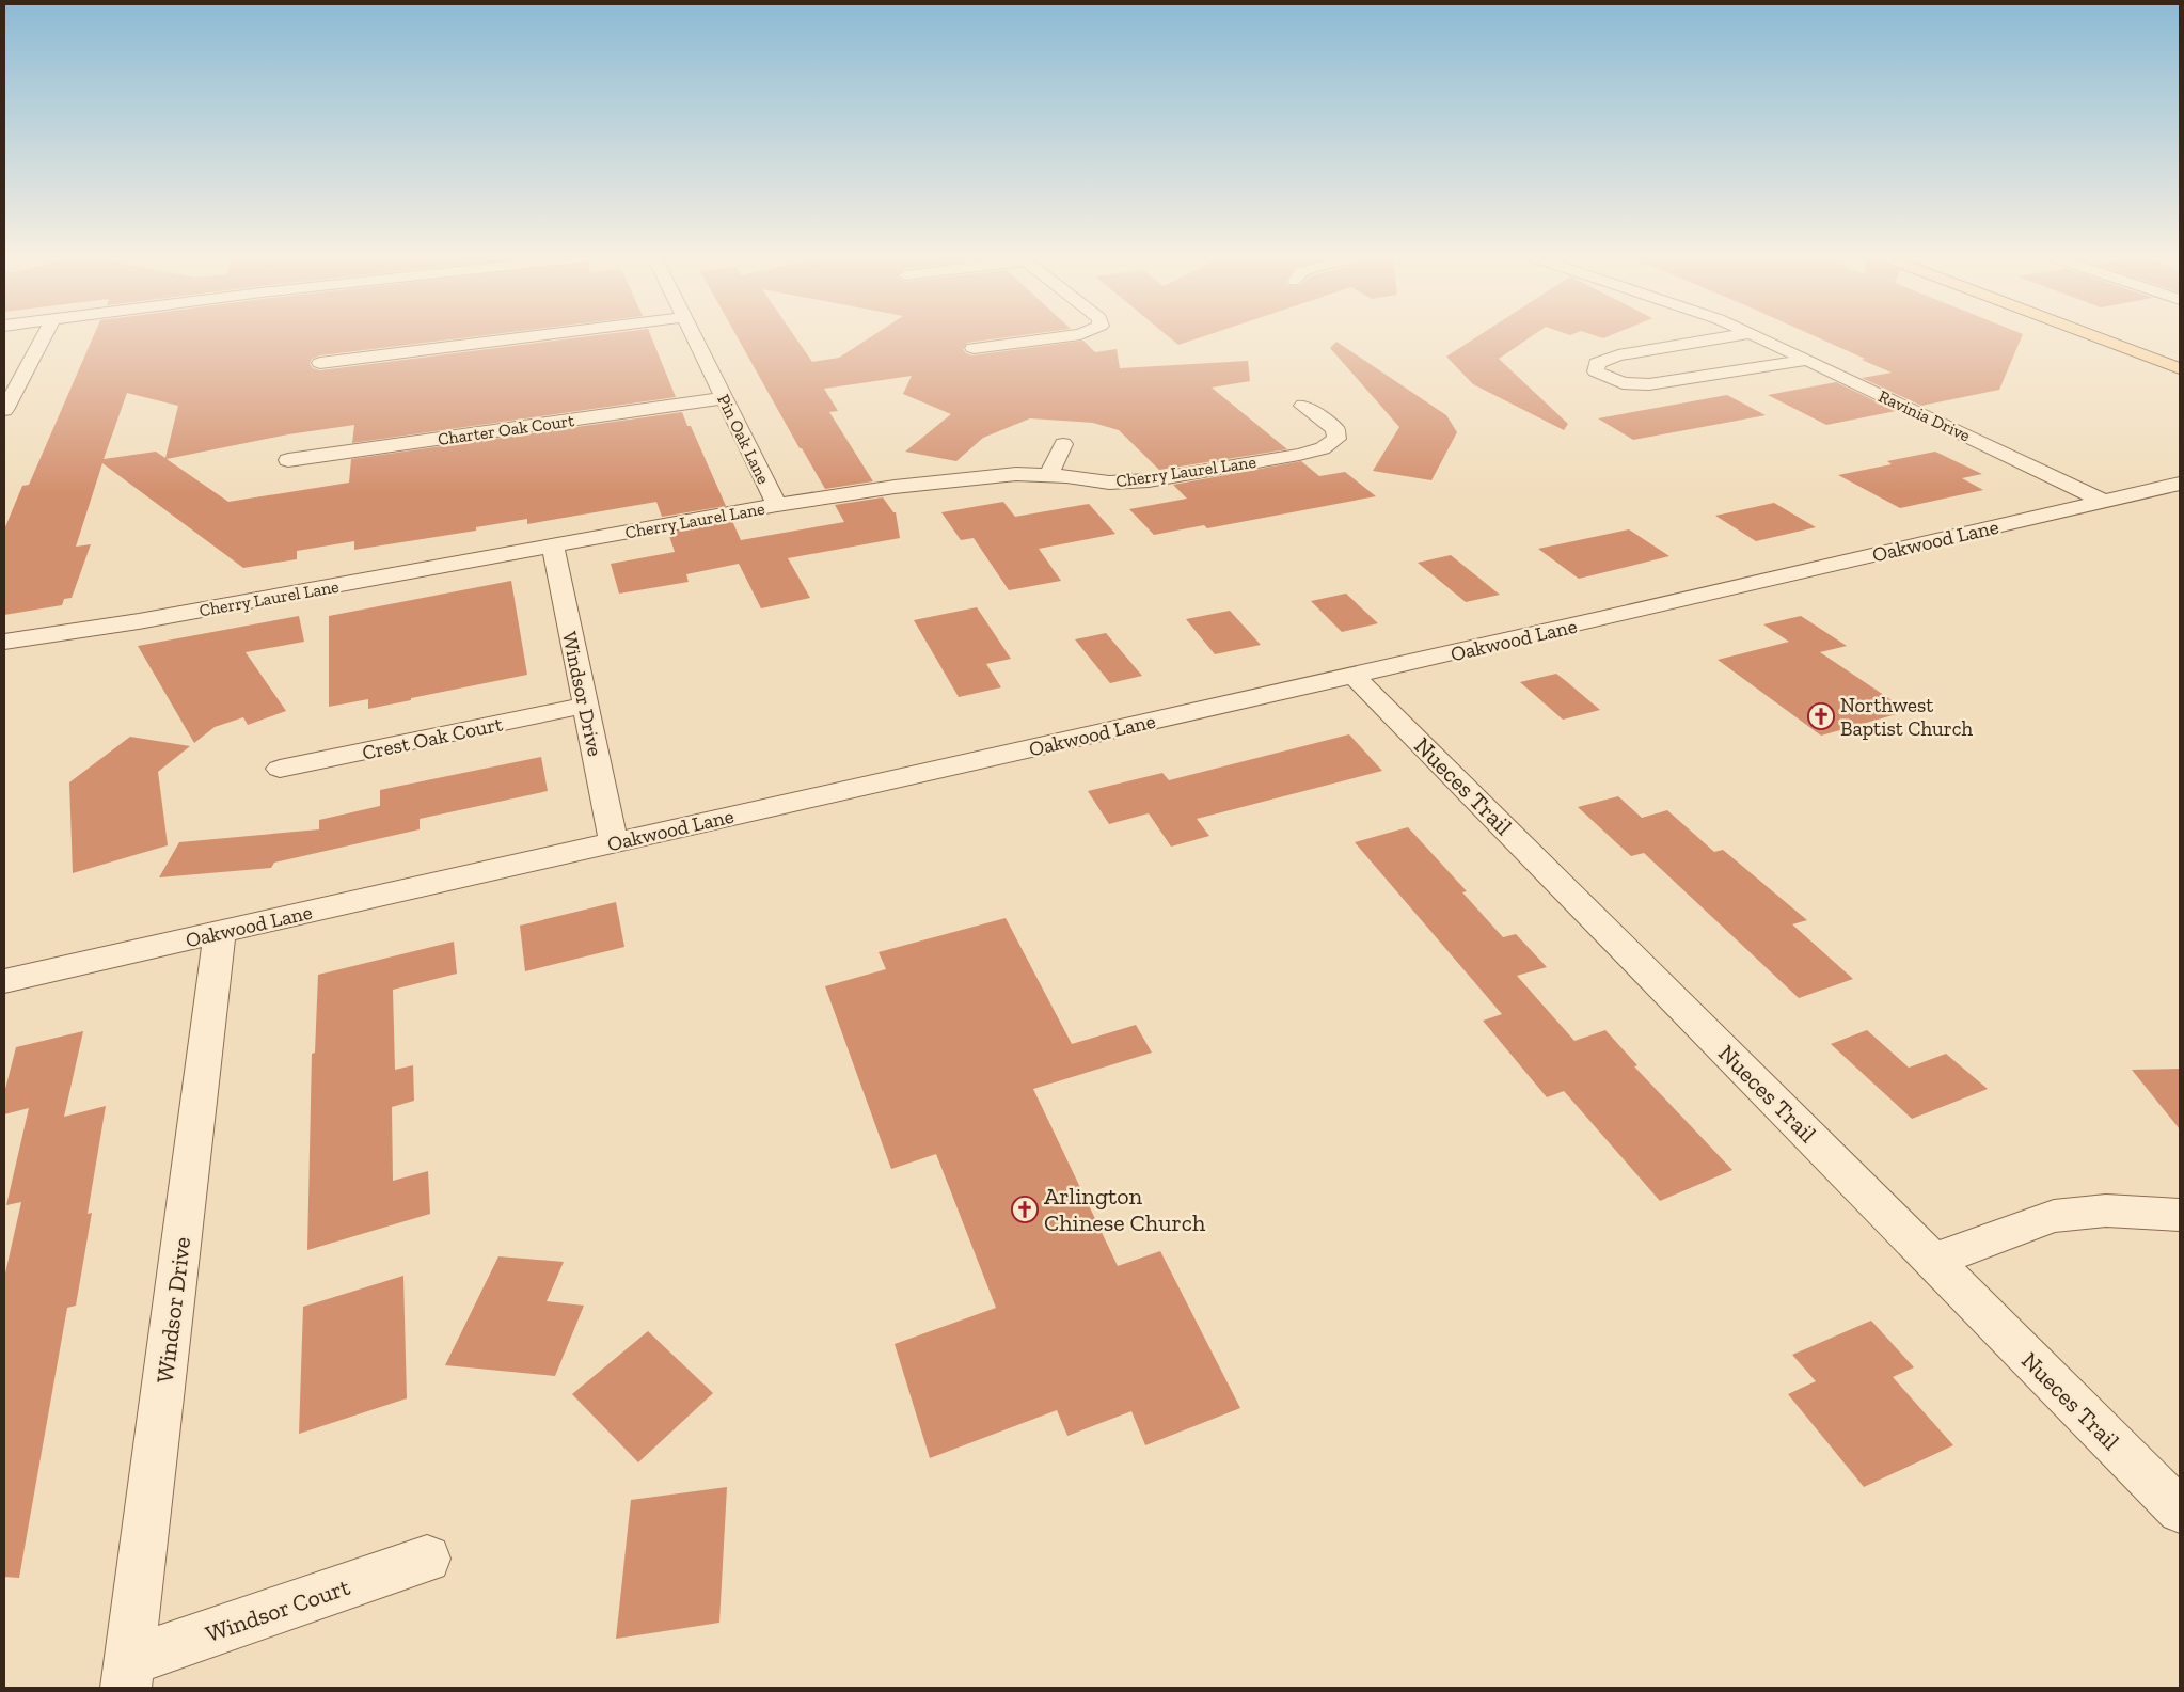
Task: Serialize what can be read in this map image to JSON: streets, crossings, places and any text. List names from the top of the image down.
{
  "streets": {
    "street": [
      "Ravinia Drive",
      "Charter Oak Court",
      "Pin Oak Lane",
      "Cherry Laurel Lane",
      "Oakwood Lane",
      "Windsor Drive",
      "Crest Oak Court",
      "Nueces Trail",
      "Windsor Court"
    ]
  },
  "crossings": [
    ["Ravinia Drive", "Oakwood Lane"],
    ["Charter Oak Court", "Pin Oak Lane"],
    ["Pin Oak Lane", "Cherry Laurel Lane"],
    ["Cherry Laurel Lane", "Windsor Drive"],
    ["Oakwood Lane", "Windsor Drive"],
    ["Oakwood Lane", "Nueces Trail"],
    ["Windsor Drive", "Crest Oak Court"],
    ["Windsor Drive", "Windsor Court"]
  ],
  "places": {
    "church": ["Northwest Baptist Church", "Arlington Chinese Church"]
  }
}
